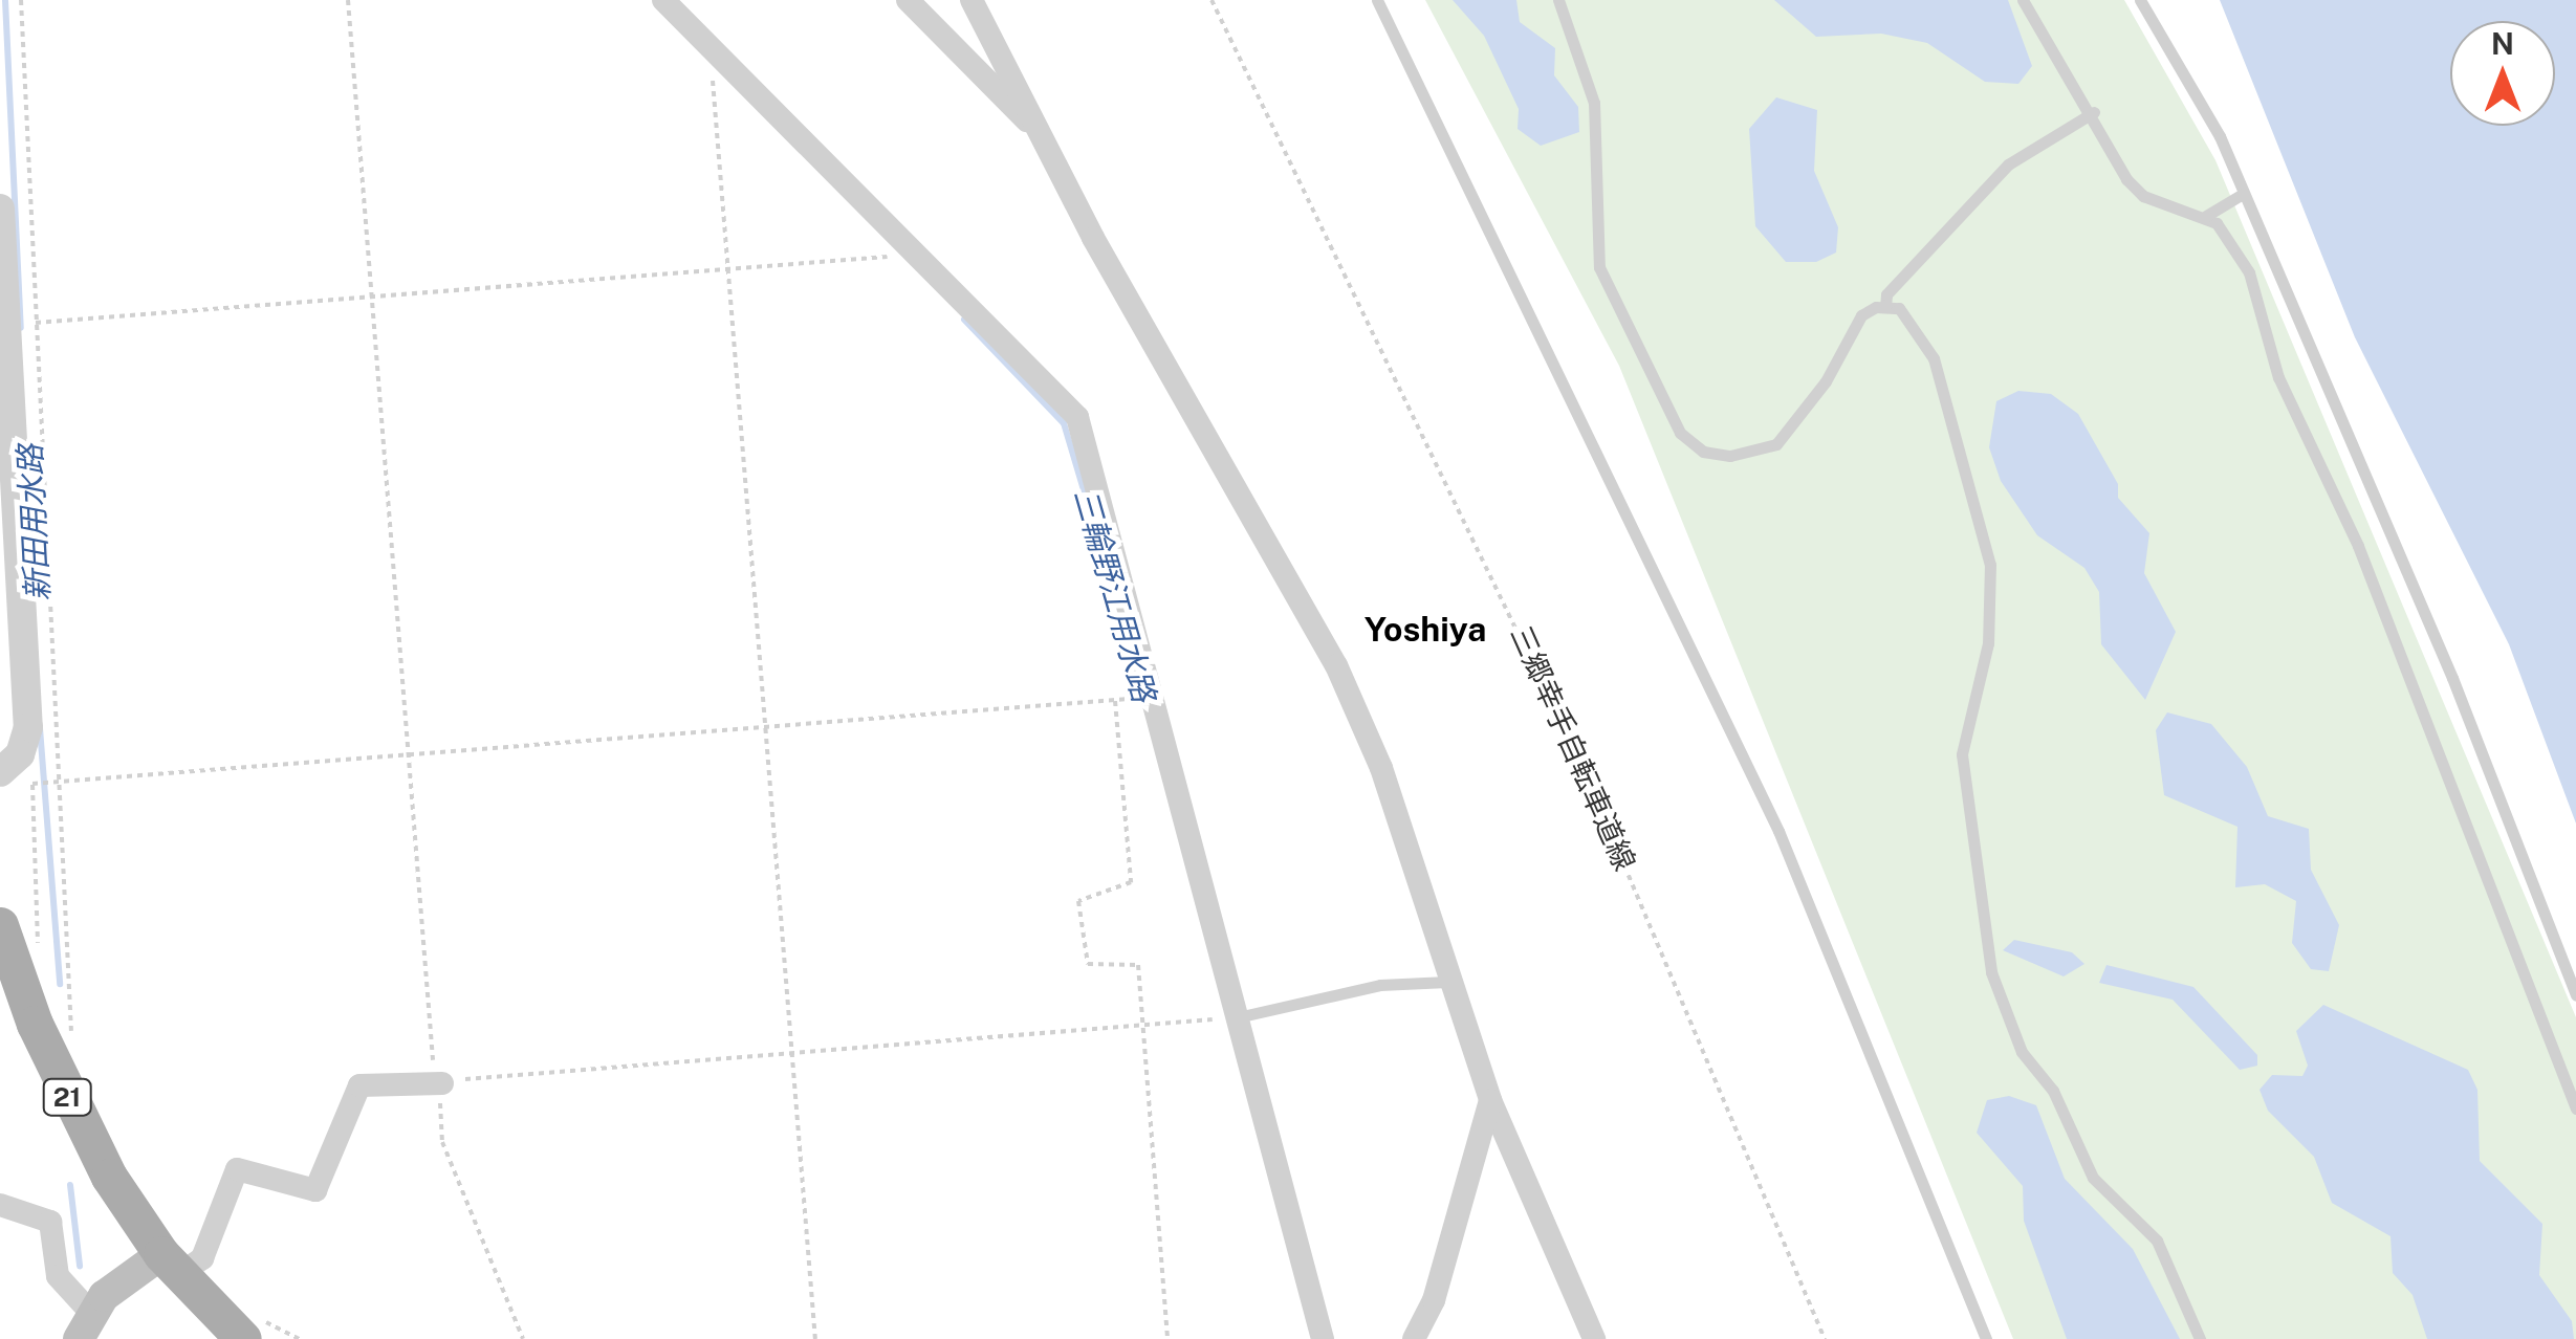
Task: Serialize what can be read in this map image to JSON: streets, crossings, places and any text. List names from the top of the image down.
{
  "streets": {
    "main road": ["21"],
    "path": ["三郷幸手自転車道線"]
  },
  "districts": ["Yoshiya"],
  "water": ["新田用水路", "三輪野江用水路"],
  "north": "top"
}
